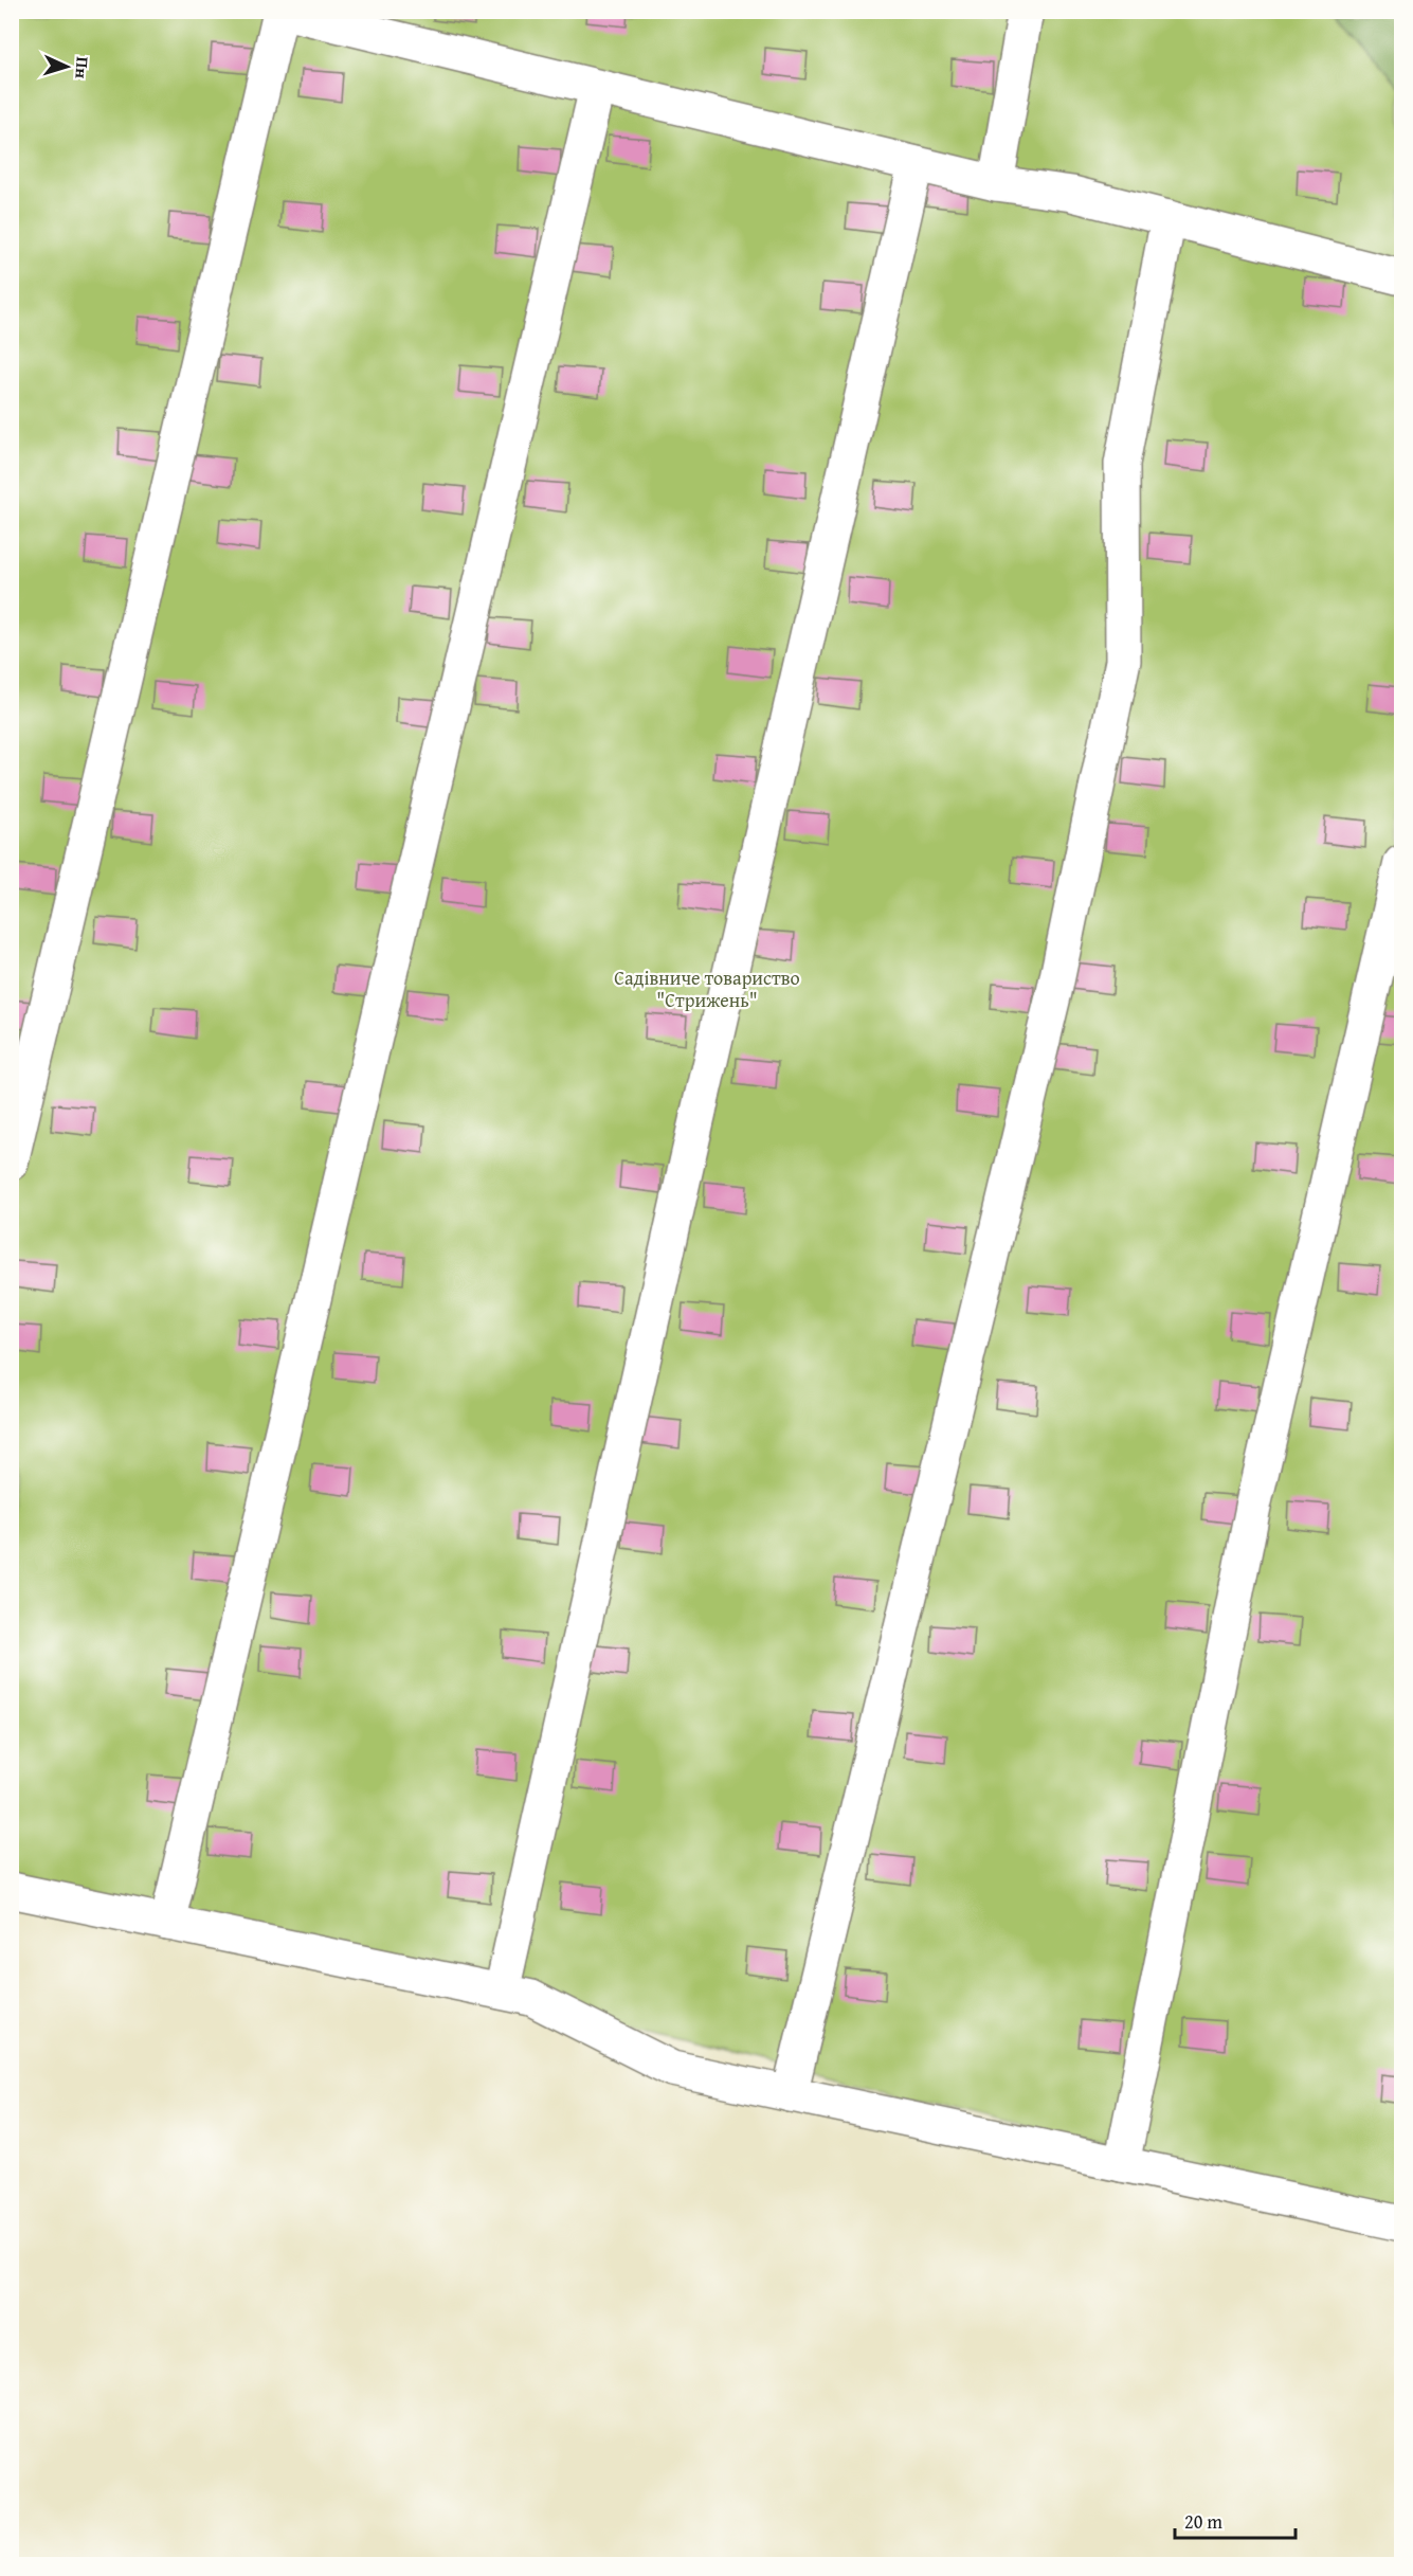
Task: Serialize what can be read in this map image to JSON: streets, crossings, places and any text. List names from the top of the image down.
{
  "parks": ["Садівниче товариство \"Стрижень\""],
  "scale_bar": "20 m",
  "north": "right"
}
